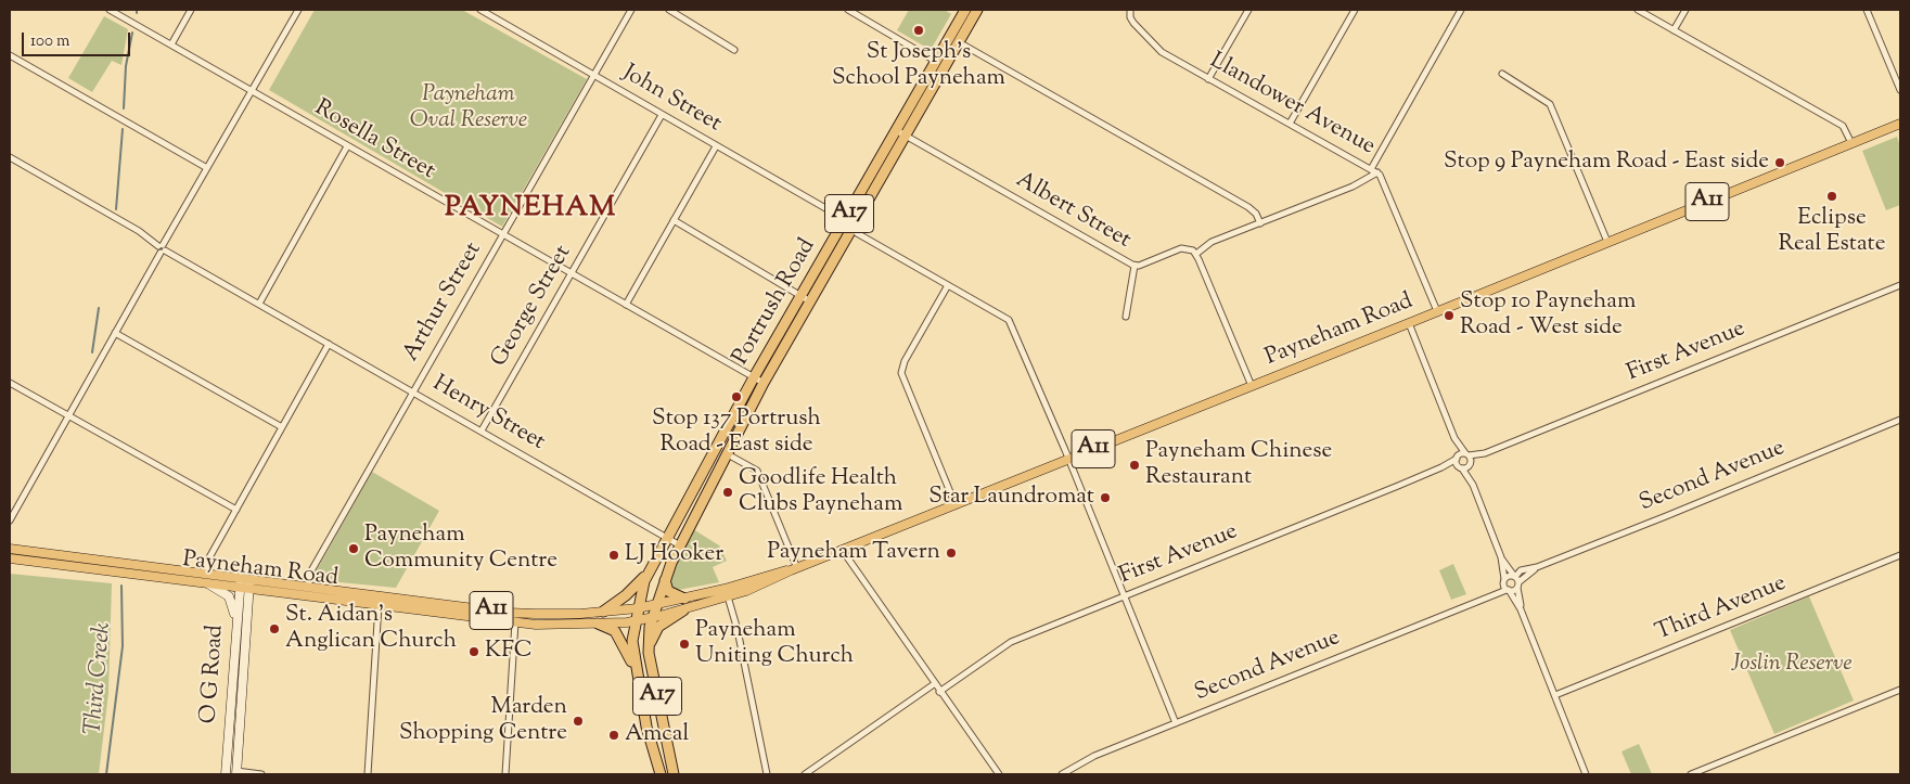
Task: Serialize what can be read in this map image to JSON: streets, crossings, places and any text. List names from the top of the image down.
{
  "streets": {
    "highway": ["A17", "Portrush Road"],
    "main road": ["A11", "Payneham Road", "O G Road"],
    "street": [
      "John Street",
      "Llandower Avenue",
      "Rosella Street",
      "Albert Street",
      "Arthur Street",
      "George Street",
      "First Avenue",
      "Henry Street",
      "Second Avenue",
      "Third Avenue"
    ]
  },
  "crossings": [
    ["John Street", "Arthur Street"],
    ["John Street", "Portrush Road"],
    ["John Street", "George Street"],
    ["Llandower Avenue", "Payneham Road"],
    ["Rosella Street", "Arthur Street"],
    ["Rosella Street", "Portrush Road"],
    ["Rosella Street", "George Street"],
    ["Albert Street", "Portrush Road"],
    ["A17", "Portrush Road"],
    ["A17", "Payneham Road"],
    ["Arthur Street", "Payneham Road"],
    ["Arthur Street", "Henry Street"],
    ["Portrush Road", "Payneham Road"],
    ["Portrush Road", "Henry Street"],
    ["George Street", "Henry Street"],
    ["Payneham Road", "O G Road"]
  ],
  "districts": ["PAYNEHAM"],
  "water": ["Third Creek"],
  "parks": ["Payneham Oval Reserve", "Joslin Reserve"],
  "places": [
    "St Joseph's School Payneham",
    "Stop 9 Payneham Road - East side",
    "Eclipse Real Estate",
    "Stop 10 Payneham Road - West side",
    "Stop 137 Portrush Road - East side",
    "Payneham Chinese Restaurant",
    "Goodlife Health Clubs Payneham",
    "Star Laundromat",
    "Payneham Community Centre",
    "Payneham Tavern",
    "LJ Hooker",
    "St. Aidan's Anglican Church",
    "Payneham Uniting Church",
    "KFC",
    "Marden Shopping Centre",
    "Amcal"
  ],
  "scale_bar": "100 m"
}
